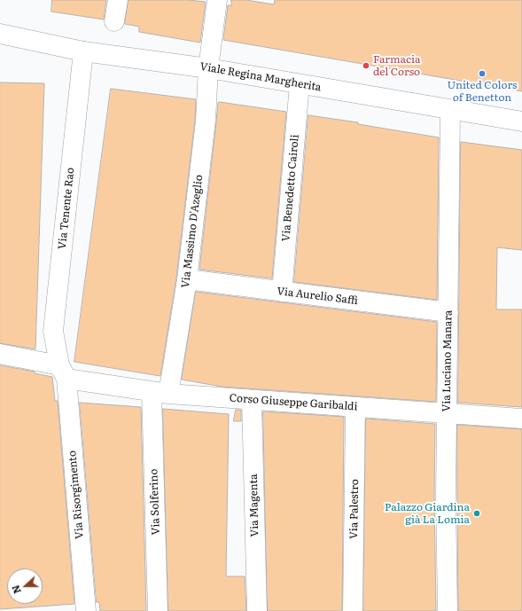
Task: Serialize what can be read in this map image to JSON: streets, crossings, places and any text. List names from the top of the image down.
{
  "streets": {
    "street": [
      "Viale Regina Margherita",
      "Via Benedetto Cairoli",
      "Via Tenente Rao",
      "Via Massimo D'Azeglio",
      "Via Aurelio Saffi",
      "Via Luciano Manara",
      "Corso Giuseppe Garibaldi",
      "Via Risorgimento",
      "Via Solferino",
      "Via Magenta",
      "Via Palestro"
    ]
  },
  "crossings": [
    ["Viale Regina Margherita", "Via Benedetto Cairoli"],
    ["Viale Regina Margherita", "Via Tenente Rao"],
    ["Viale Regina Margherita", "Via Massimo D'Azeglio"],
    ["Viale Regina Margherita", "Via Luciano Manara"],
    ["Via Benedetto Cairoli", "Via Aurelio Saffi"],
    ["Via Tenente Rao", "Corso Giuseppe Garibaldi"],
    ["Via Tenente Rao", "Via Risorgimento"],
    ["Via Massimo D'Azeglio", "Via Aurelio Saffi"],
    ["Via Massimo D'Azeglio", "Corso Giuseppe Garibaldi"],
    ["Via Massimo D'Azeglio", "Via Solferino"],
    ["Via Aurelio Saffi", "Via Luciano Manara"],
    ["Via Luciano Manara", "Corso Giuseppe Garibaldi"],
    ["Corso Giuseppe Garibaldi", "Via Risorgimento"],
    ["Corso Giuseppe Garibaldi", "Via Solferino"],
    ["Corso Giuseppe Garibaldi", "Via Magenta"],
    ["Corso Giuseppe Garibaldi", "Via Palestro"]
  ],
  "places": ["Farmacia del Corso", "United Colors of Benetton", "Palazzo Giardina già La Lomia"],
  "north": "left"
}
